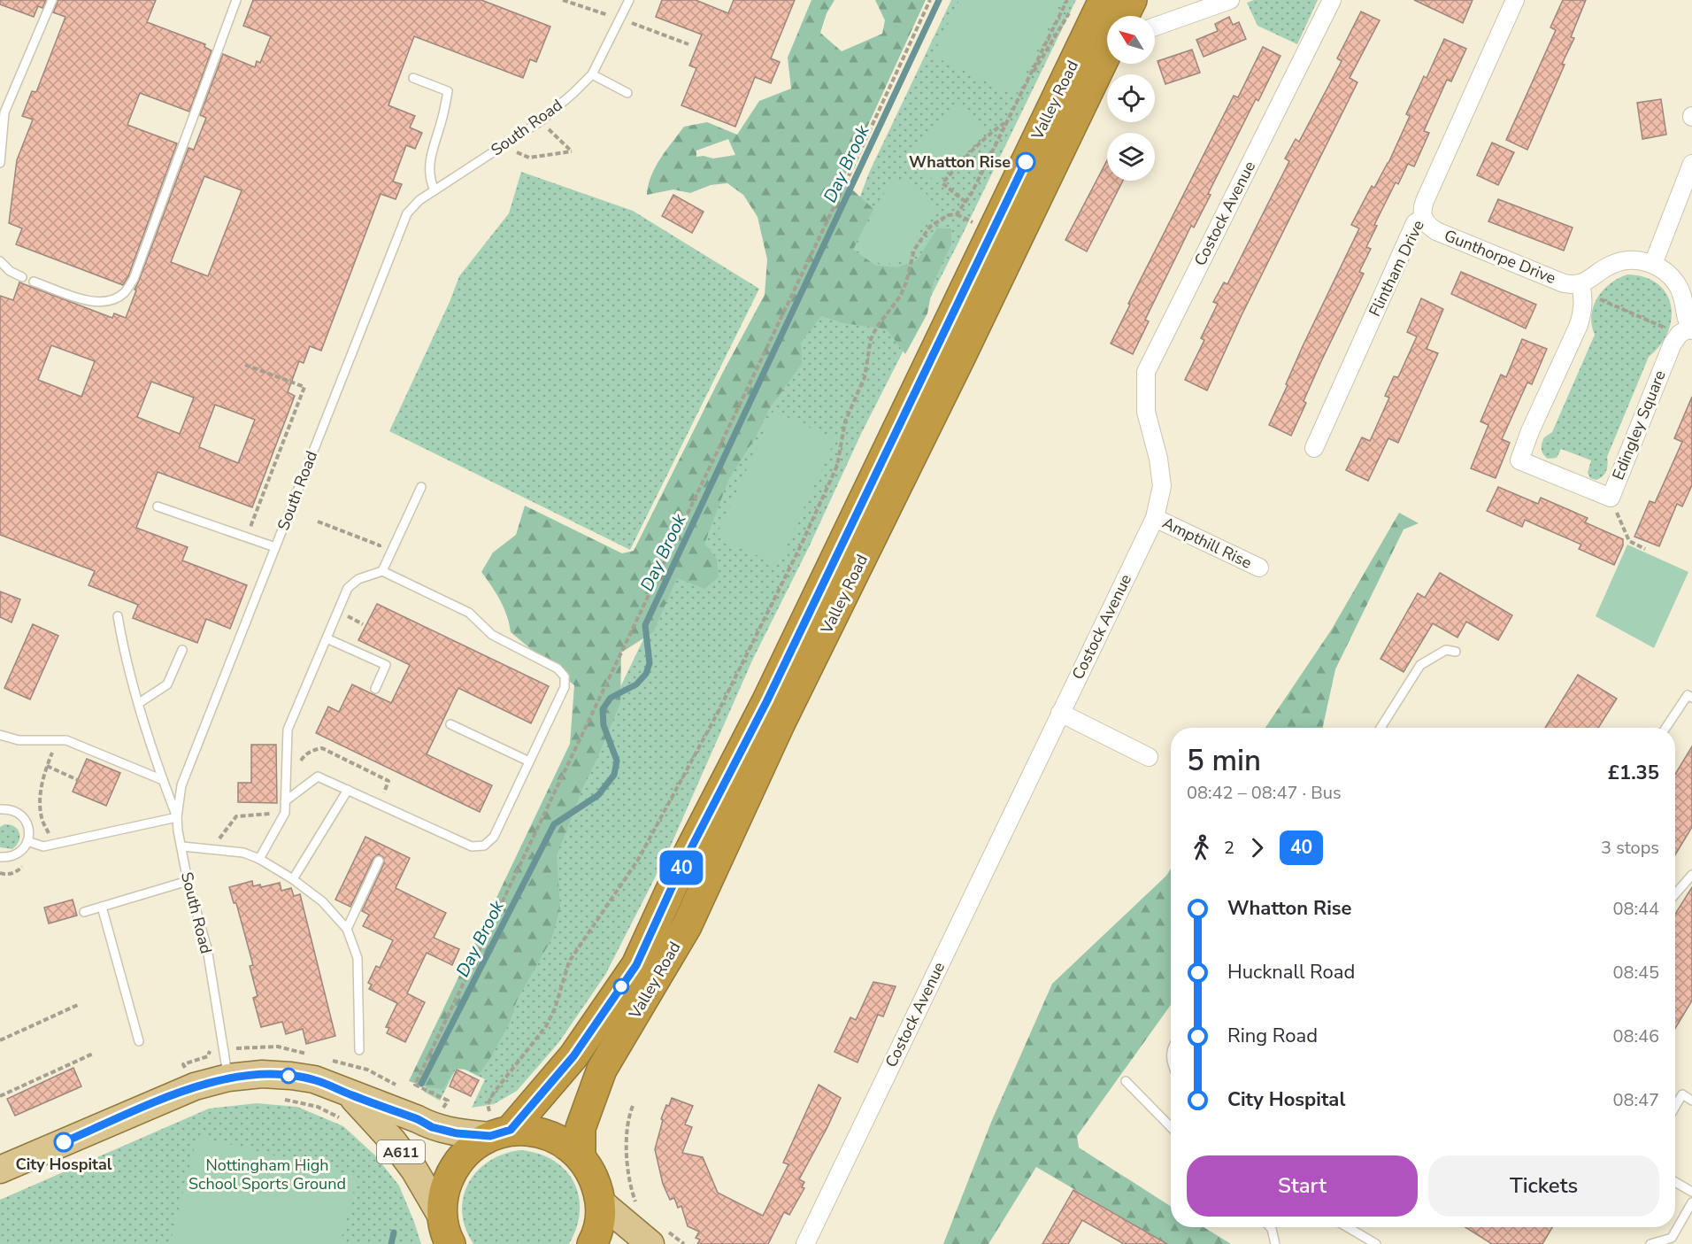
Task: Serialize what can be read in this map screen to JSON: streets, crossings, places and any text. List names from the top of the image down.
{
  "streets": {
    "highway": ["Valley Road"],
    "main road": ["A611"],
    "street": [
      "Costock Avenue",
      "Gunthorpe Drive",
      "Flintham Drive",
      "Edingley Square",
      "Ampthill Rise"
    ],
    "lane": ["South Road"]
  },
  "crossings": [
    ["Valley Road", "A611"],
    ["South Road", "A611"],
    ["Costock Avenue", "Ampthill Rise"],
    ["Gunthorpe Drive", "Flintham Drive"],
    ["Gunthorpe Drive", "Edingley Square"]
  ],
  "water": ["Day Brook"],
  "parks": ["Nottingham High School Sports Ground"],
  "places": ["Whatton Rise", "City Hospital"],
  "lines": ["bus line 40"],
  "north": "top left",
  "page": {
    "on_map": "40",
    "heading": ["5 min", "08:42 – 08:47 · Bus", "£1.35"],
    "legs": ["2", "40", "3 stops"],
    "list": [
      {
        "name": "Whatton Rise",
        "value": "08:44"
      },
      {
        "name": "Hucknall Road",
        "value": "08:45"
      },
      {
        "name": "Ring Road",
        "value": "08:46"
      },
      {
        "name": "City Hospital",
        "value": "08:47"
      }
    ],
    "buttons": ["Start", "Tickets"]
  }
}
